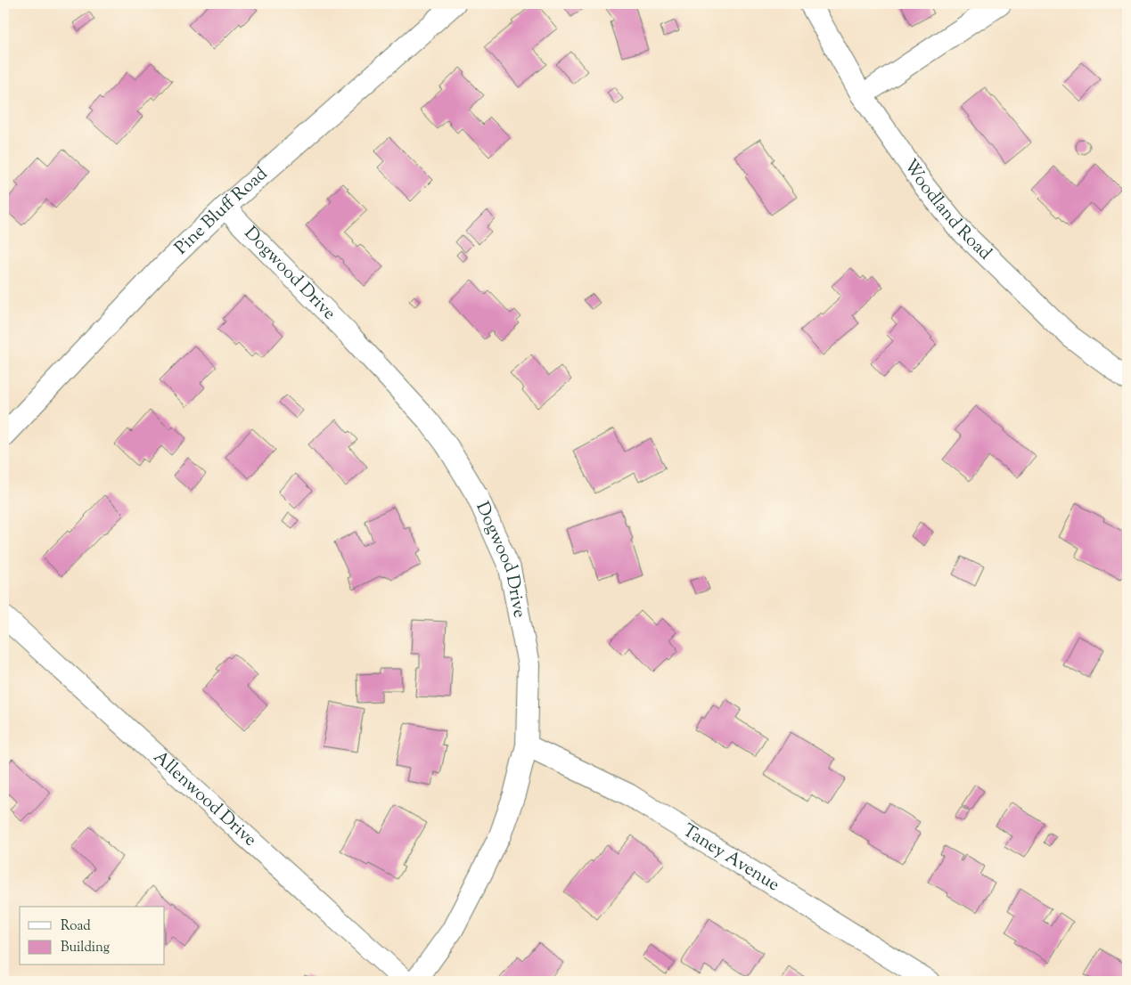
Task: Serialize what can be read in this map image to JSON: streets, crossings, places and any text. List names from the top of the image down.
{
  "streets": {
    "street": [
      "Woodland Road",
      "Pine Bluff Road",
      "Dogwood Drive",
      "Allenwood Drive",
      "Taney Avenue"
    ]
  },
  "crossings": [
    ["Pine Bluff Road", "Dogwood Drive"],
    ["Dogwood Drive", "Taney Avenue"]
  ],
  "legend": ["Road", "Building"]
}
